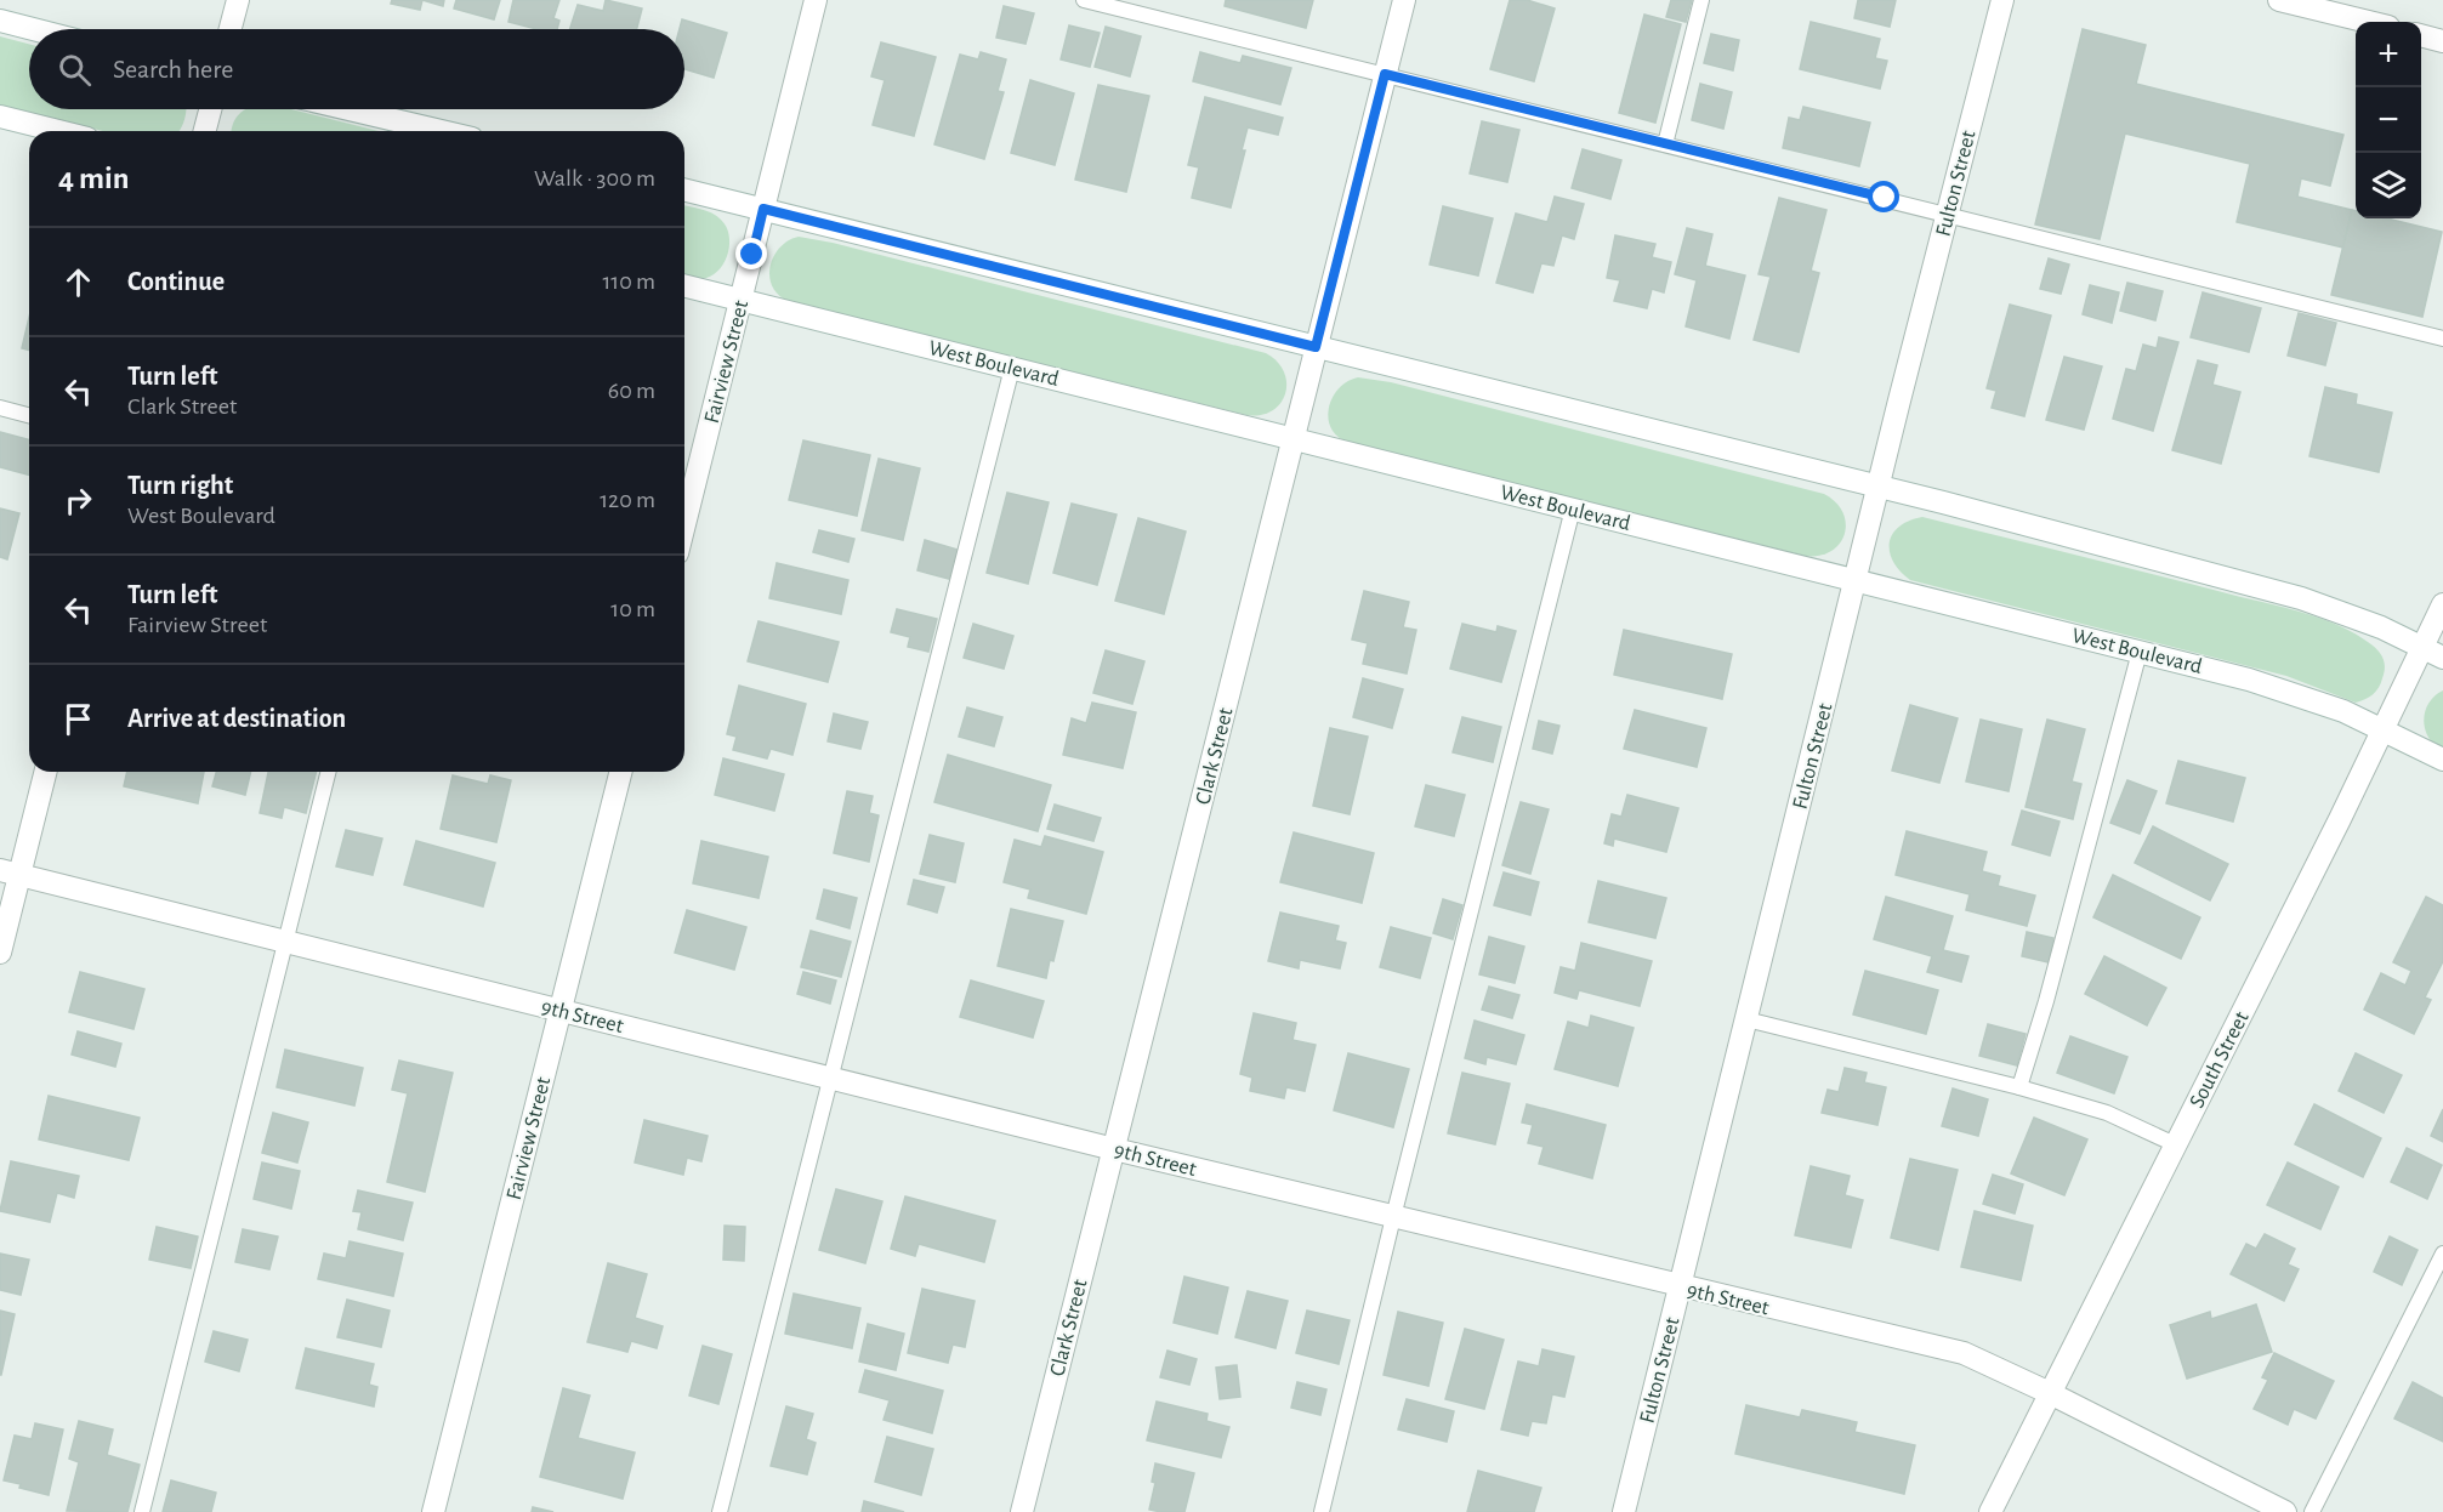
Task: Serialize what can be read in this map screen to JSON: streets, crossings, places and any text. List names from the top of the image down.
{
  "streets": {
    "street": [
      "Fulton Street",
      "Fairview Street",
      "West Boulevard",
      "Clark Street",
      "9th Street",
      "South Street"
    ]
  },
  "crossings": [
    ["Fulton Street", "West Boulevard"],
    ["Fulton Street", "9th Street"],
    ["Fairview Street", "West Boulevard"],
    ["Fairview Street", "9th Street"],
    ["West Boulevard", "Clark Street"],
    ["West Boulevard", "South Street"],
    ["Clark Street", "9th Street"],
    ["9th Street", "South Street"]
  ],
  "page": {
    "map_buttons": ["+", "−"],
    "search": "Search here",
    "heading": ["4 min", "Walk · 300 m"],
    "list": [
      ["Continue", "110 m"],
      ["Turn left", "Clark Street", "60 m"],
      ["Turn right", "West Boulevard", "120 m"],
      ["Turn left", "Fairview Street", "10 m"],
      "Arrive at destination"
    ]
  }
}
